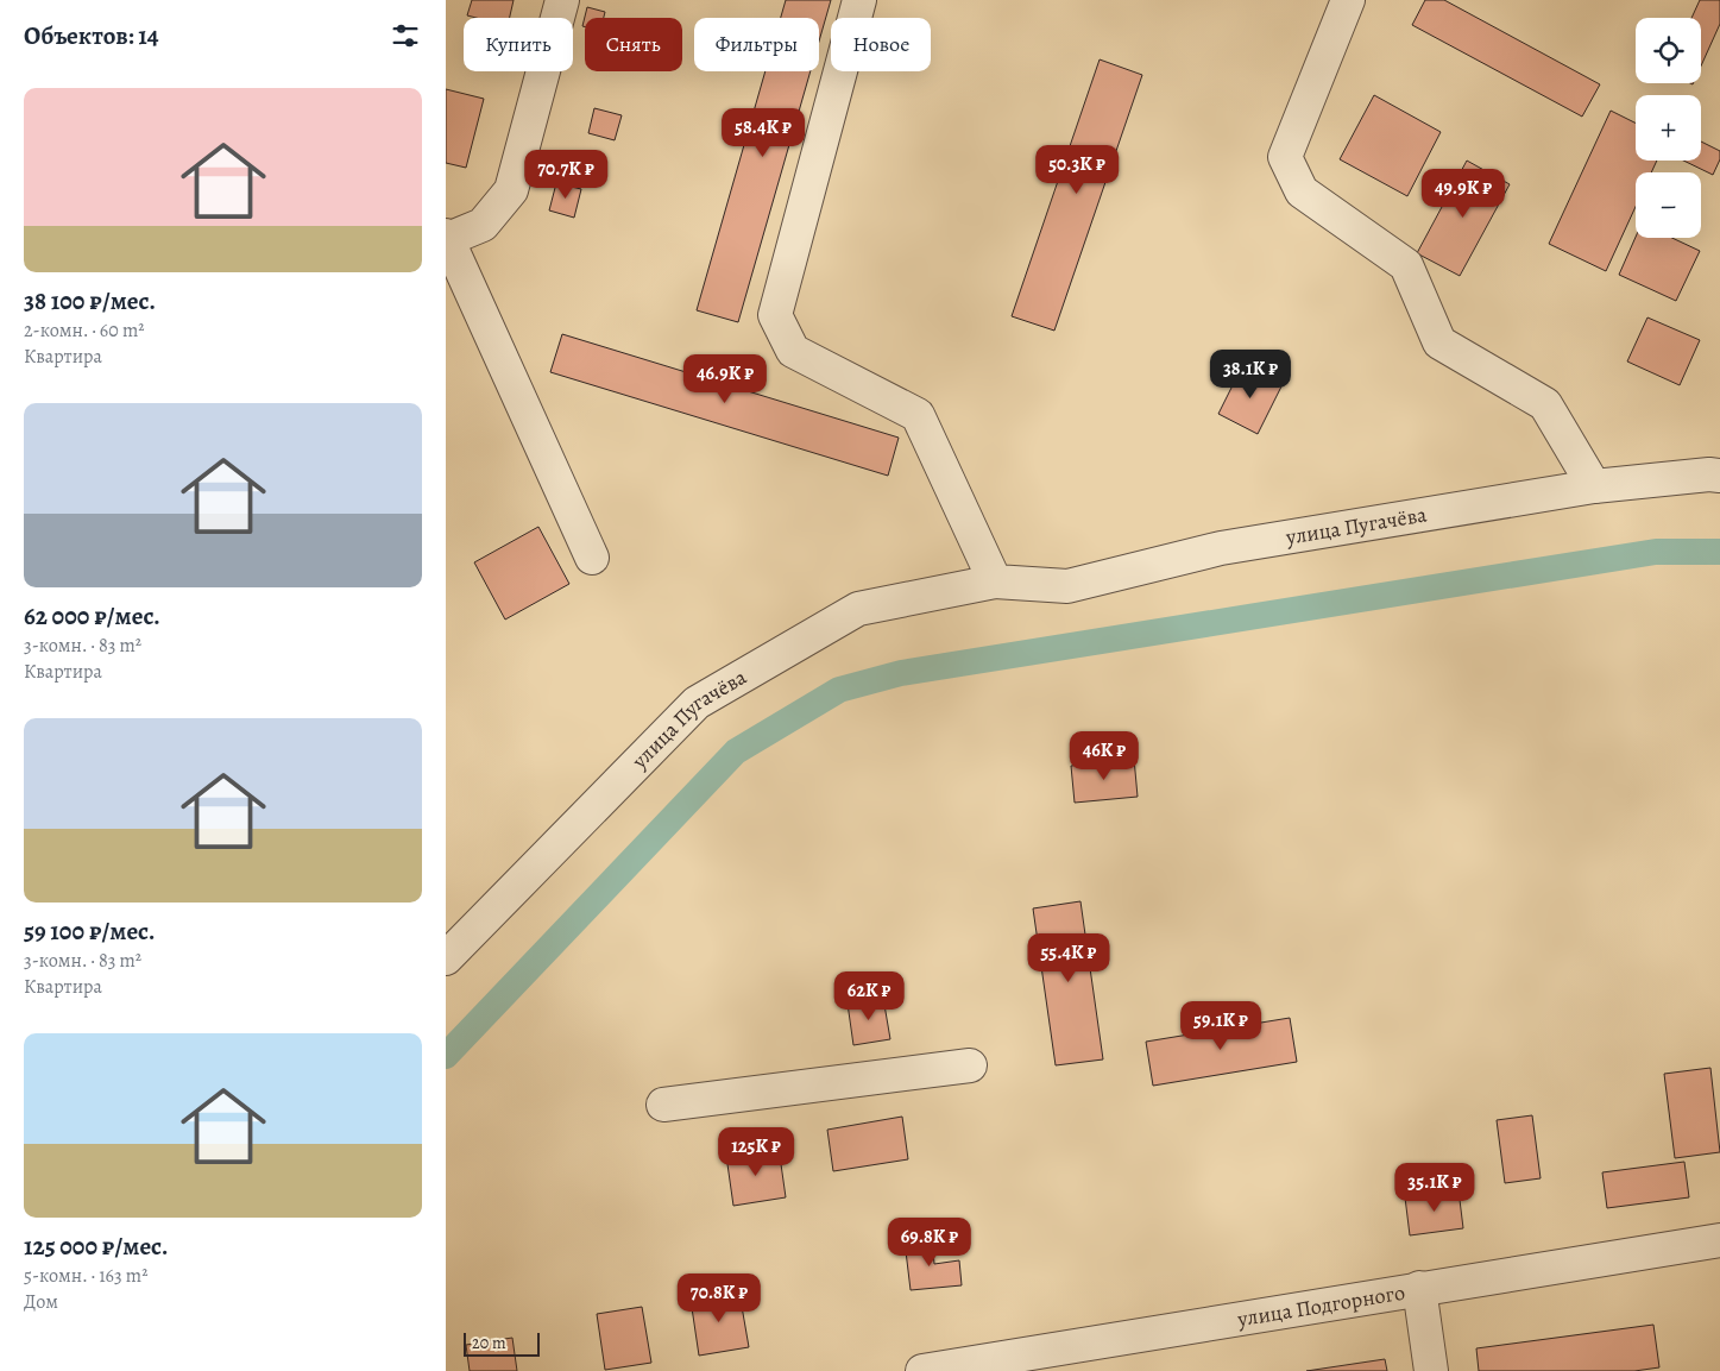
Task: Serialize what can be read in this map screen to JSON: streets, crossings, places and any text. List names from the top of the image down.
{
  "streets": {
    "street": ["улица Пугачёва", "улица Подгорного"]
  },
  "scale_bar": "20 m",
  "page": {
    "heading": "Объектов: 14",
    "map_buttons": ["+", "−"],
    "chip": [
      "Купить",
      "Снять",
      "Фильтры",
      "Новое"
    ],
    "list": [
      {
        "name": "38 100 ₽/мес.",
        "note": "2-комн. · 60 m² · Квартира"
      },
      {
        "name": "62 000 ₽/мес.",
        "note": "3-комн. · 83 m² · Квартира"
      },
      {
        "name": "59 100 ₽/мес.",
        "note": "3-комн. · 83 m² · Квартира"
      },
      {
        "name": "125 000 ₽/мес.",
        "note": "5-комн. · 163 m² · Дом"
      }
    ],
    "price": [
      "58.4K ₽",
      "50.3K ₽",
      "70.7K ₽",
      "49.9K ₽",
      "38.1K ₽",
      "46.9K ₽",
      "46K ₽",
      "55.4K ₽",
      "62K ₽",
      "59.1K ₽",
      "125K ₽",
      "35.1K ₽",
      "69.8K ₽",
      "70.8K ₽"
    ],
    "scale": "20 m"
  }
}
